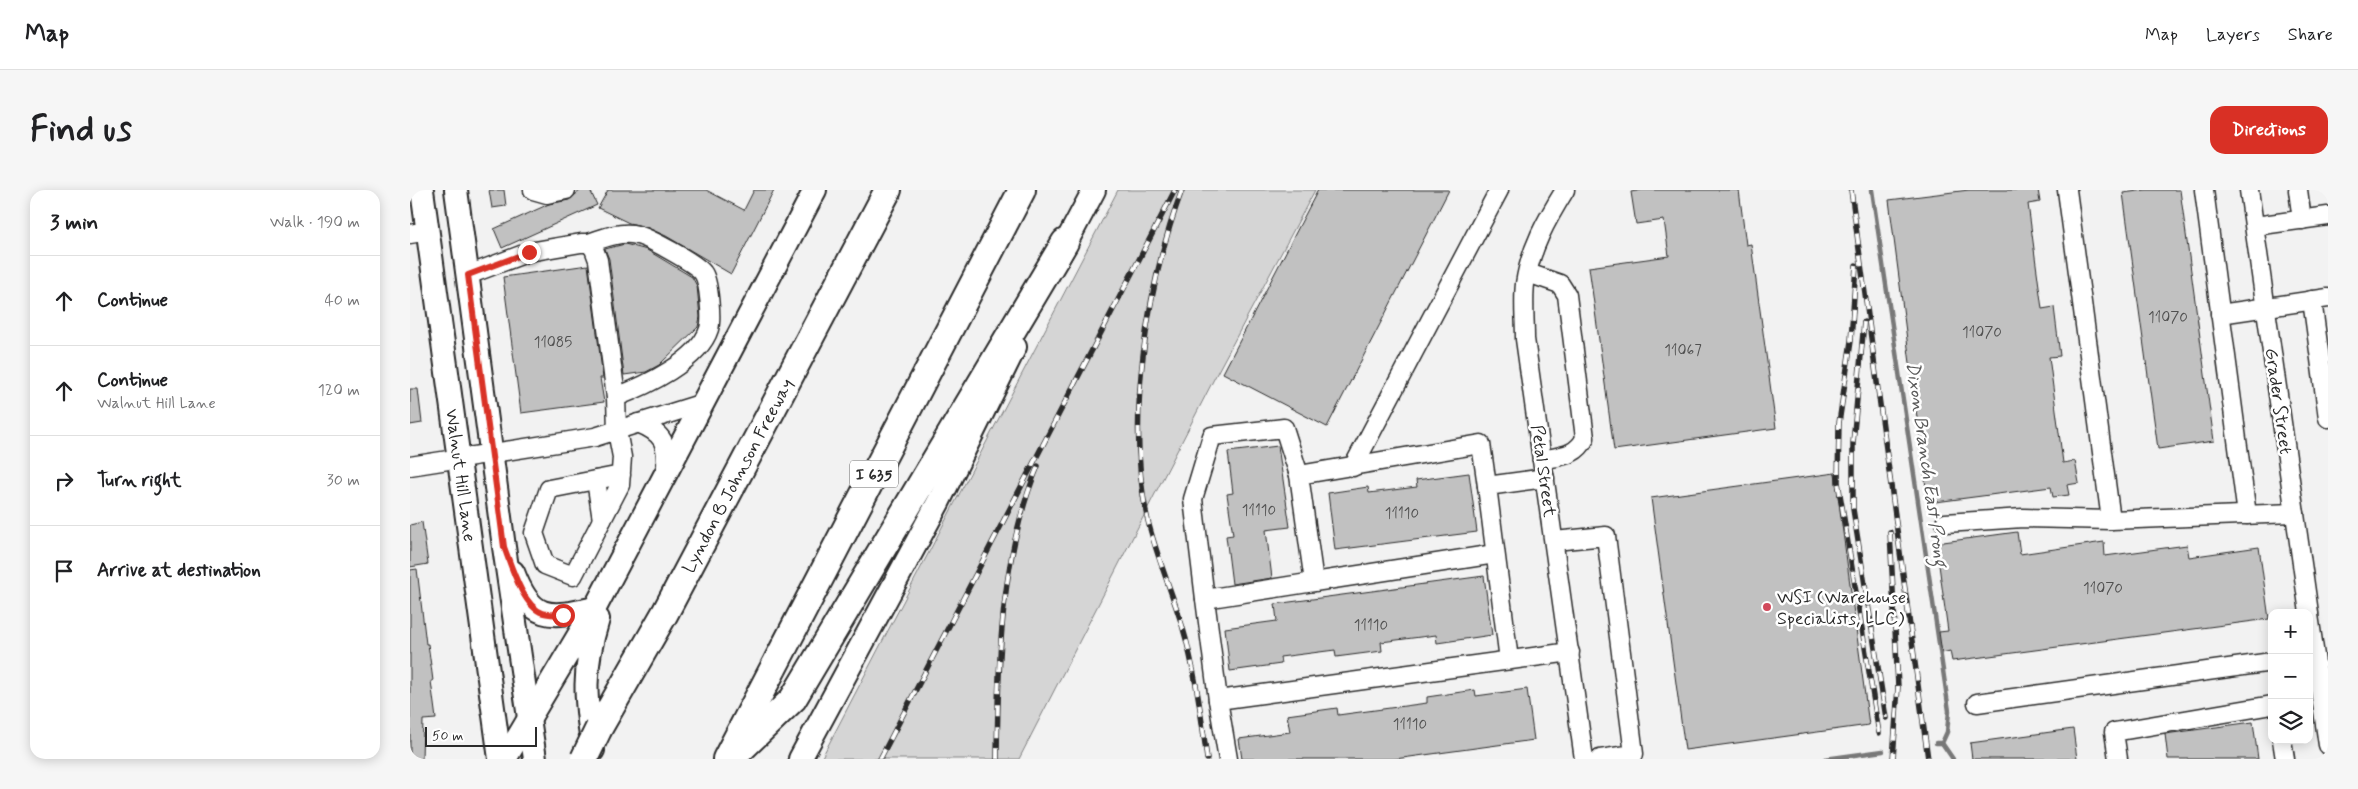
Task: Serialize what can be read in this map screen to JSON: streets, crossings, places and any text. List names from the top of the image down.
{
  "streets": {
    "highway": ["I 635", "Lyndon B Johnson Freeway"],
    "main road": ["Walnut Hill Lane"],
    "street": ["Grader Street", "Petal Street"]
  },
  "water": ["Dixon Branch East Prong"],
  "places": ["WSI (Warehouse Specialists, LLC)"],
  "house_numbers": [
    "11070",
    "11070",
    "11085",
    "11067",
    "11110",
    "11110",
    "11070",
    "11110",
    "11110"
  ],
  "scale_bar": "50 m",
  "page": {
    "header": "Map",
    "nav": ["Map", "Layers", "Share"],
    "buttons": "Directions",
    "title": "Find us",
    "heading": ["3 min", "Walk · 190 m"],
    "list": [
      ["Continue", "40 m"],
      ["Continue", "Walnut Hill Lane", "120 m"],
      ["Turn right", "30 m"],
      "Arrive at destination"
    ],
    "map_buttons": ["+", "−"],
    "scale": "50 m"
  }
}
